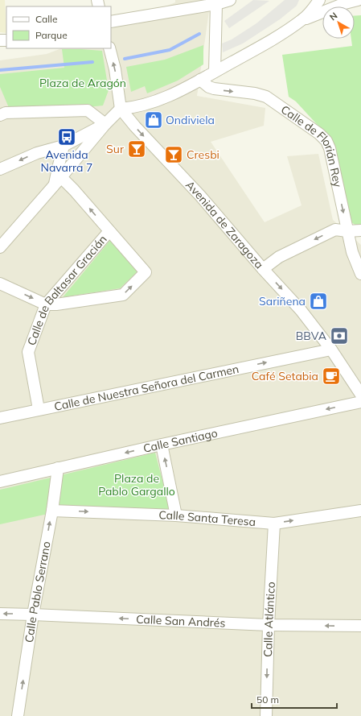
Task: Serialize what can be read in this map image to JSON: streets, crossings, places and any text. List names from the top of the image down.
{
  "streets": {
    "street": [
      "Calle de Florián Rey",
      "Avenida de Zaragoza",
      "Calle de Baltasar Gracián",
      "Calle de Nuestra Señora del Carmen",
      "Calle Santiago",
      "Calle Santa Teresa",
      "Calle Pablo Serrano",
      "Calle Atlántico",
      "Calle San Andrés"
    ]
  },
  "crossings": [
    ["Avenida de Zaragoza", "Calle de Nuestra Señora del Carmen"],
    ["Calle de Baltasar Gracián", "Calle de Nuestra Señora del Carmen"],
    ["Calle Santiago", "Calle Pablo Serrano"],
    ["Calle Santa Teresa", "Calle Pablo Serrano"],
    ["Calle Santa Teresa", "Calle Atlántico"],
    ["Calle Pablo Serrano", "Calle San Andrés"],
    ["Calle Atlántico", "Calle San Andrés"]
  ],
  "one_way": [
    "Calle de Florián Rey",
    "Avenida de Zaragoza",
    "Calle de Nuestra Señora del Carmen",
    "Calle Santiago",
    "Calle Santa Teresa",
    "Calle Pablo Serrano",
    "Calle Atlántico",
    "Calle San Andrés"
  ],
  "parks": ["Plaza de Aragón", "Plaza de Pablo Gargallo"],
  "places": {
    "shop": ["Ondiviela", "Sariñena"],
    "bus stop": ["Avenida Navarra 7"],
    "bar": ["Sur", "Cresbi"],
    "bank": ["BBVA"],
    "cafe": ["Café Setabia"]
  },
  "legend": ["Calle", "Parque"],
  "scale_bar": "50 m",
  "north": "top left"
}
